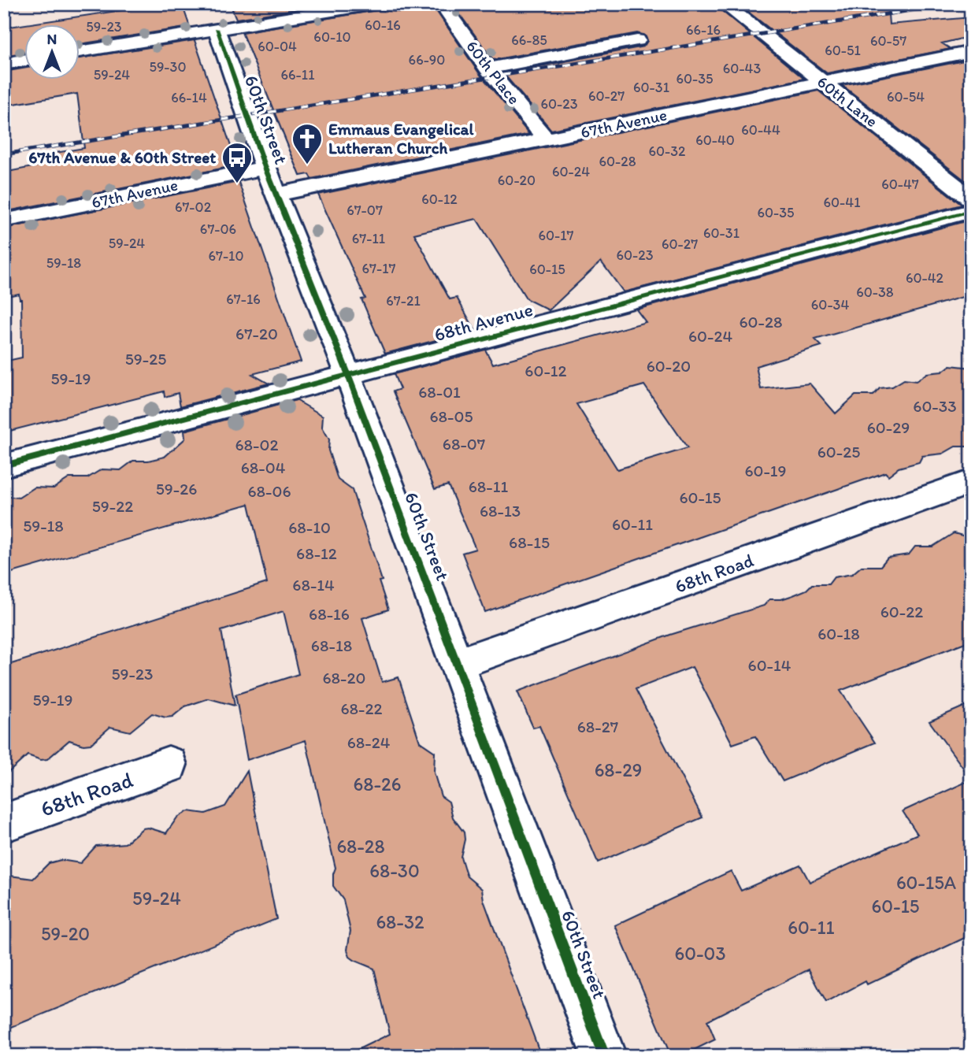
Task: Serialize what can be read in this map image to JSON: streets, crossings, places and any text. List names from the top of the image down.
{
  "streets": {
    "street": [
      "60th Place",
      "60th Lane",
      "60th Street",
      "67th Avenue",
      "68th Avenue",
      "68th Road"
    ]
  },
  "crossings": [
    ["60th Place", "67th Avenue"],
    ["60th Lane", "67th Avenue"],
    ["60th Street", "67th Avenue"],
    ["60th Street", "68th Avenue"],
    ["60th Street", "68th Road"]
  ],
  "places": {
    "church": ["Emmaus Evangelical Lutheran Church"],
    "bus stop": ["67th Avenue & 60th Street"]
  },
  "house_numbers": [
    "60-16",
    "59-23",
    "66-16",
    "60-10",
    "66-85",
    "60-57",
    "60-04",
    "60-51",
    "66-90",
    "59-30",
    "60-43",
    "59-24",
    "66-11",
    "60-35",
    "60-31",
    "60-27",
    "60-54",
    "66-14",
    "60-23",
    "60-44",
    "60-40",
    "60-32",
    "60-28",
    "60-24",
    "60-20",
    "60-47",
    "60-12",
    "60-41",
    "67-02",
    "67-07",
    "60-35",
    "67-06",
    "60-31",
    "60-17",
    "67-11",
    "59-24",
    "60-27",
    "60-23",
    "67-10",
    "59-18",
    "67-17",
    "60-15",
    "60-42",
    "60-38",
    "67-16",
    "67-21",
    "60-34",
    "60-28",
    "67-20",
    "60-24",
    "59-25",
    "60-20",
    "60-12",
    "59-19",
    "68-01",
    "60-33",
    "68-05",
    "60-29",
    "68-07",
    "68-02",
    "60-25",
    "68-04",
    "60-19",
    "68-11",
    "59-26",
    "68-06",
    "60-15",
    "59-22",
    "68-13",
    "60-11",
    "59-18",
    "68-10",
    "68-15",
    "68-12",
    "68-14",
    "60-22",
    "68-16",
    "60-18",
    "68-18",
    "60-14",
    "59-23",
    "68-20",
    "59-19",
    "68-22",
    "68-27",
    "68-24",
    "68-29",
    "68-26",
    "68-28",
    "68-30",
    "60-15A",
    "59-24",
    "60-15",
    "68-32",
    "60-11",
    "59-20",
    "60-03"
  ],
  "north": "top"
}
